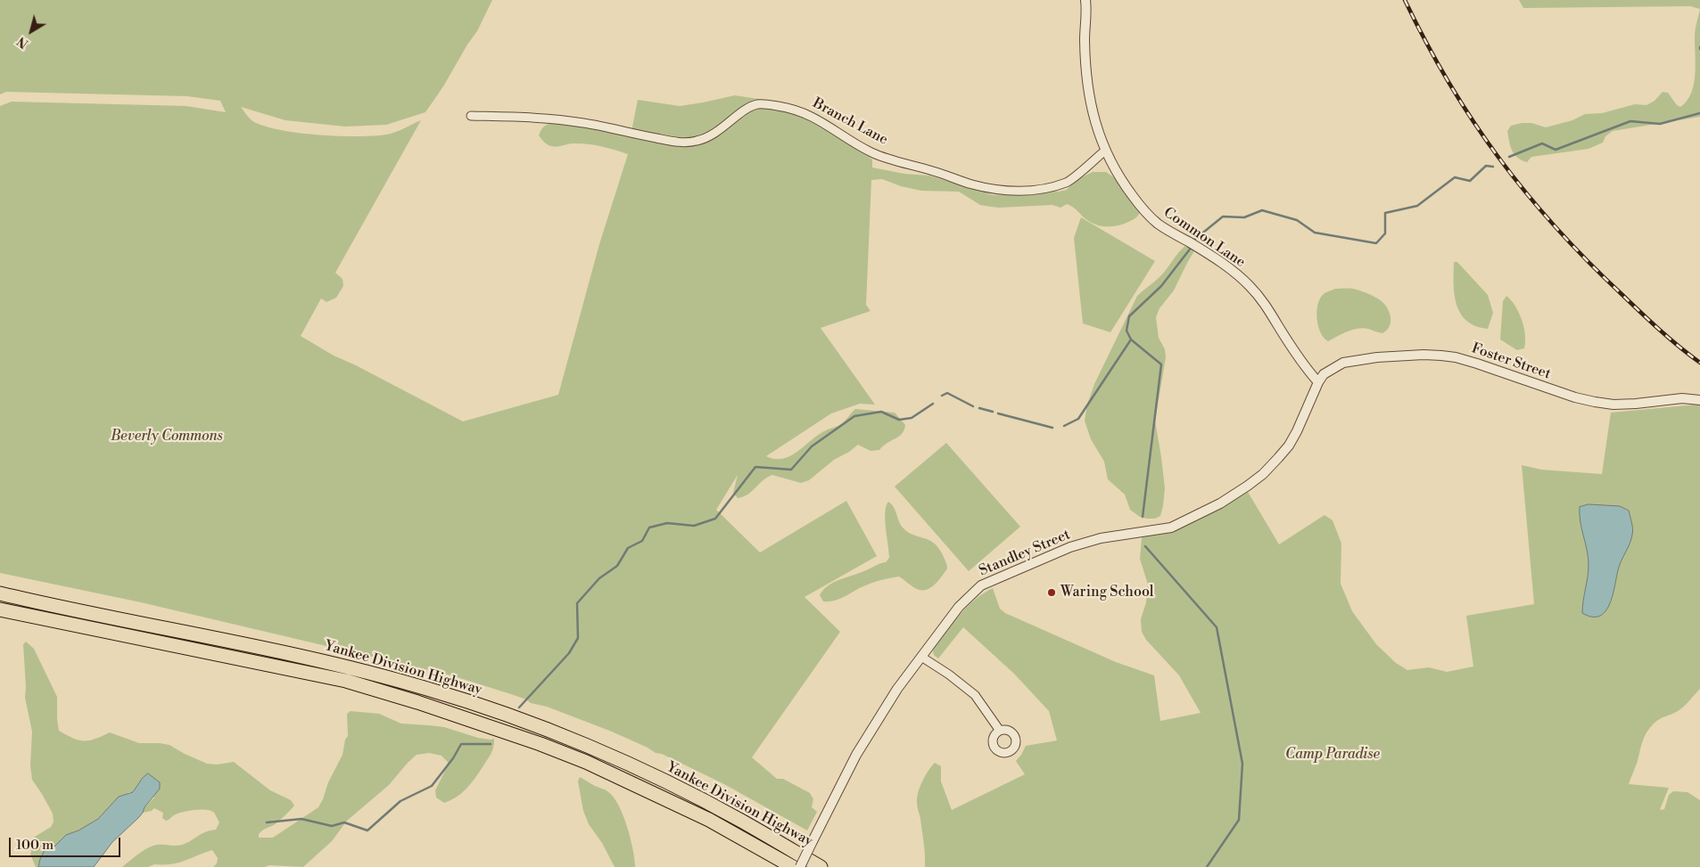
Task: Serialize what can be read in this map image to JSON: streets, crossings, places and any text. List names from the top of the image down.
{
  "streets": {
    "highway": ["Yankee Division Highway"],
    "street": [
      "Branch Lane",
      "Common Lane",
      "Foster Street",
      "Standley Street"
    ]
  },
  "crossings": [
    ["Branch Lane", "Common Lane"],
    ["Common Lane", "Foster Street"],
    ["Common Lane", "Standley Street"],
    ["Foster Street", "Standley Street"]
  ],
  "parks": ["Beverly Commons", "Camp Paradise"],
  "places": ["Waring School"],
  "scale_bar": "100 m",
  "north": "bottom left"
}
